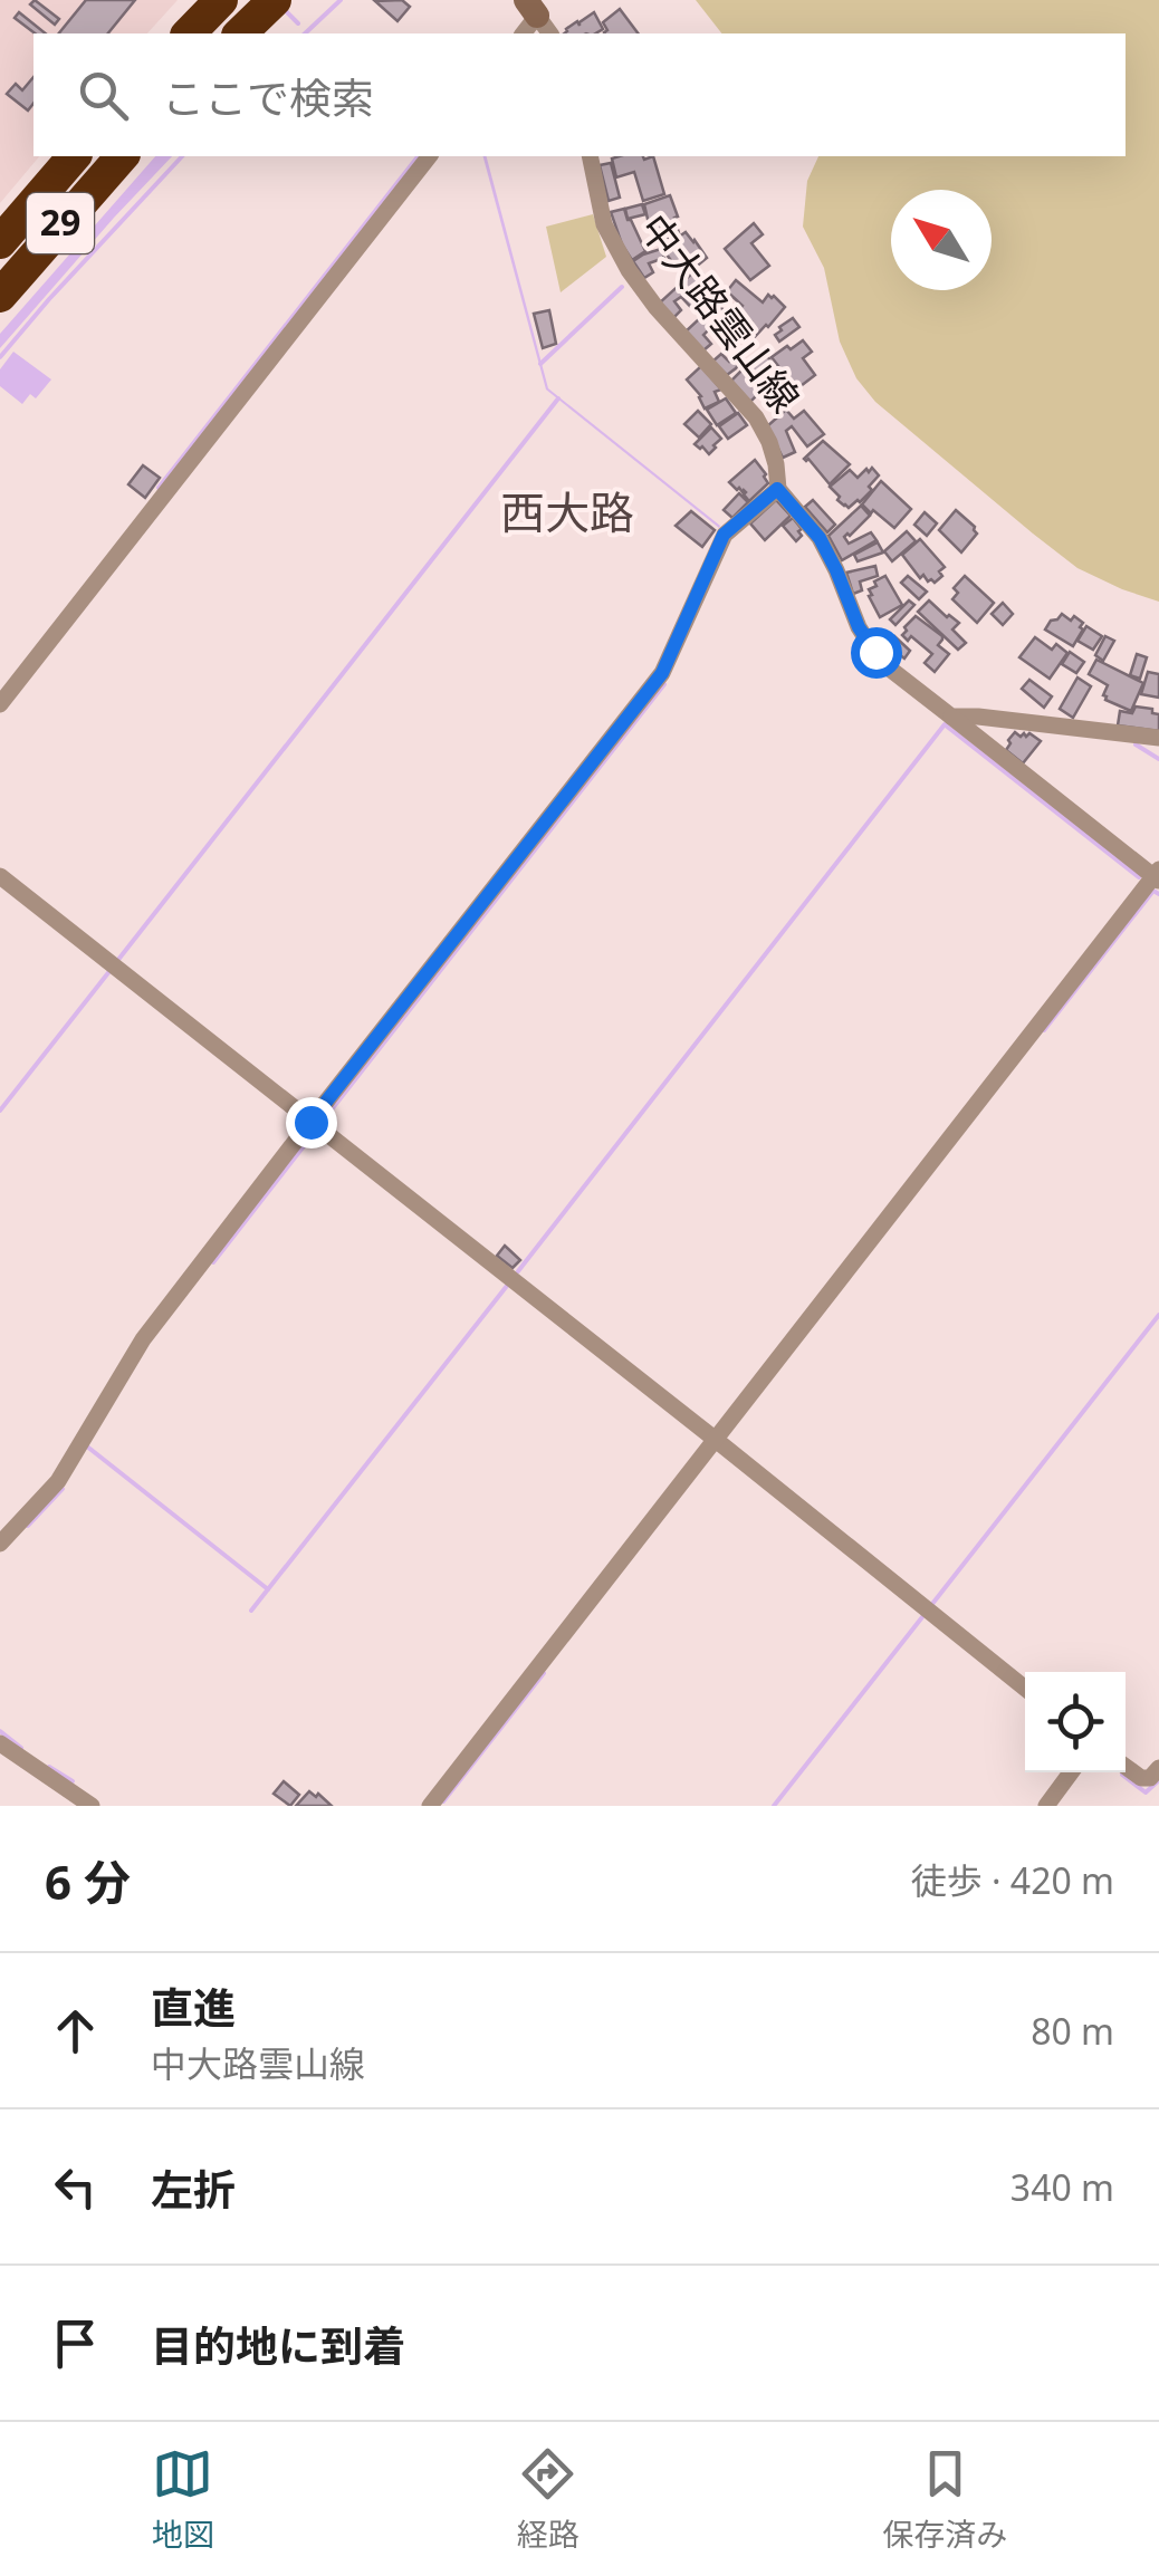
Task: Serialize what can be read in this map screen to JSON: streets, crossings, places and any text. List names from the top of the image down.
{
  "streets": {
    "highway": ["29"],
    "street": ["中大路雲山線"]
  },
  "districts": ["西大路"],
  "north": "top left",
  "page": {
    "search": "ここで検索",
    "heading": ["6 分", "徒歩 · 420 m"],
    "list": [
      ["直進", "中大路雲山線", "80 m"],
      ["左折", "340 m"],
      "目的地に到着"
    ],
    "nav": ["地図", "経路", "保存済み"]
  }
}
